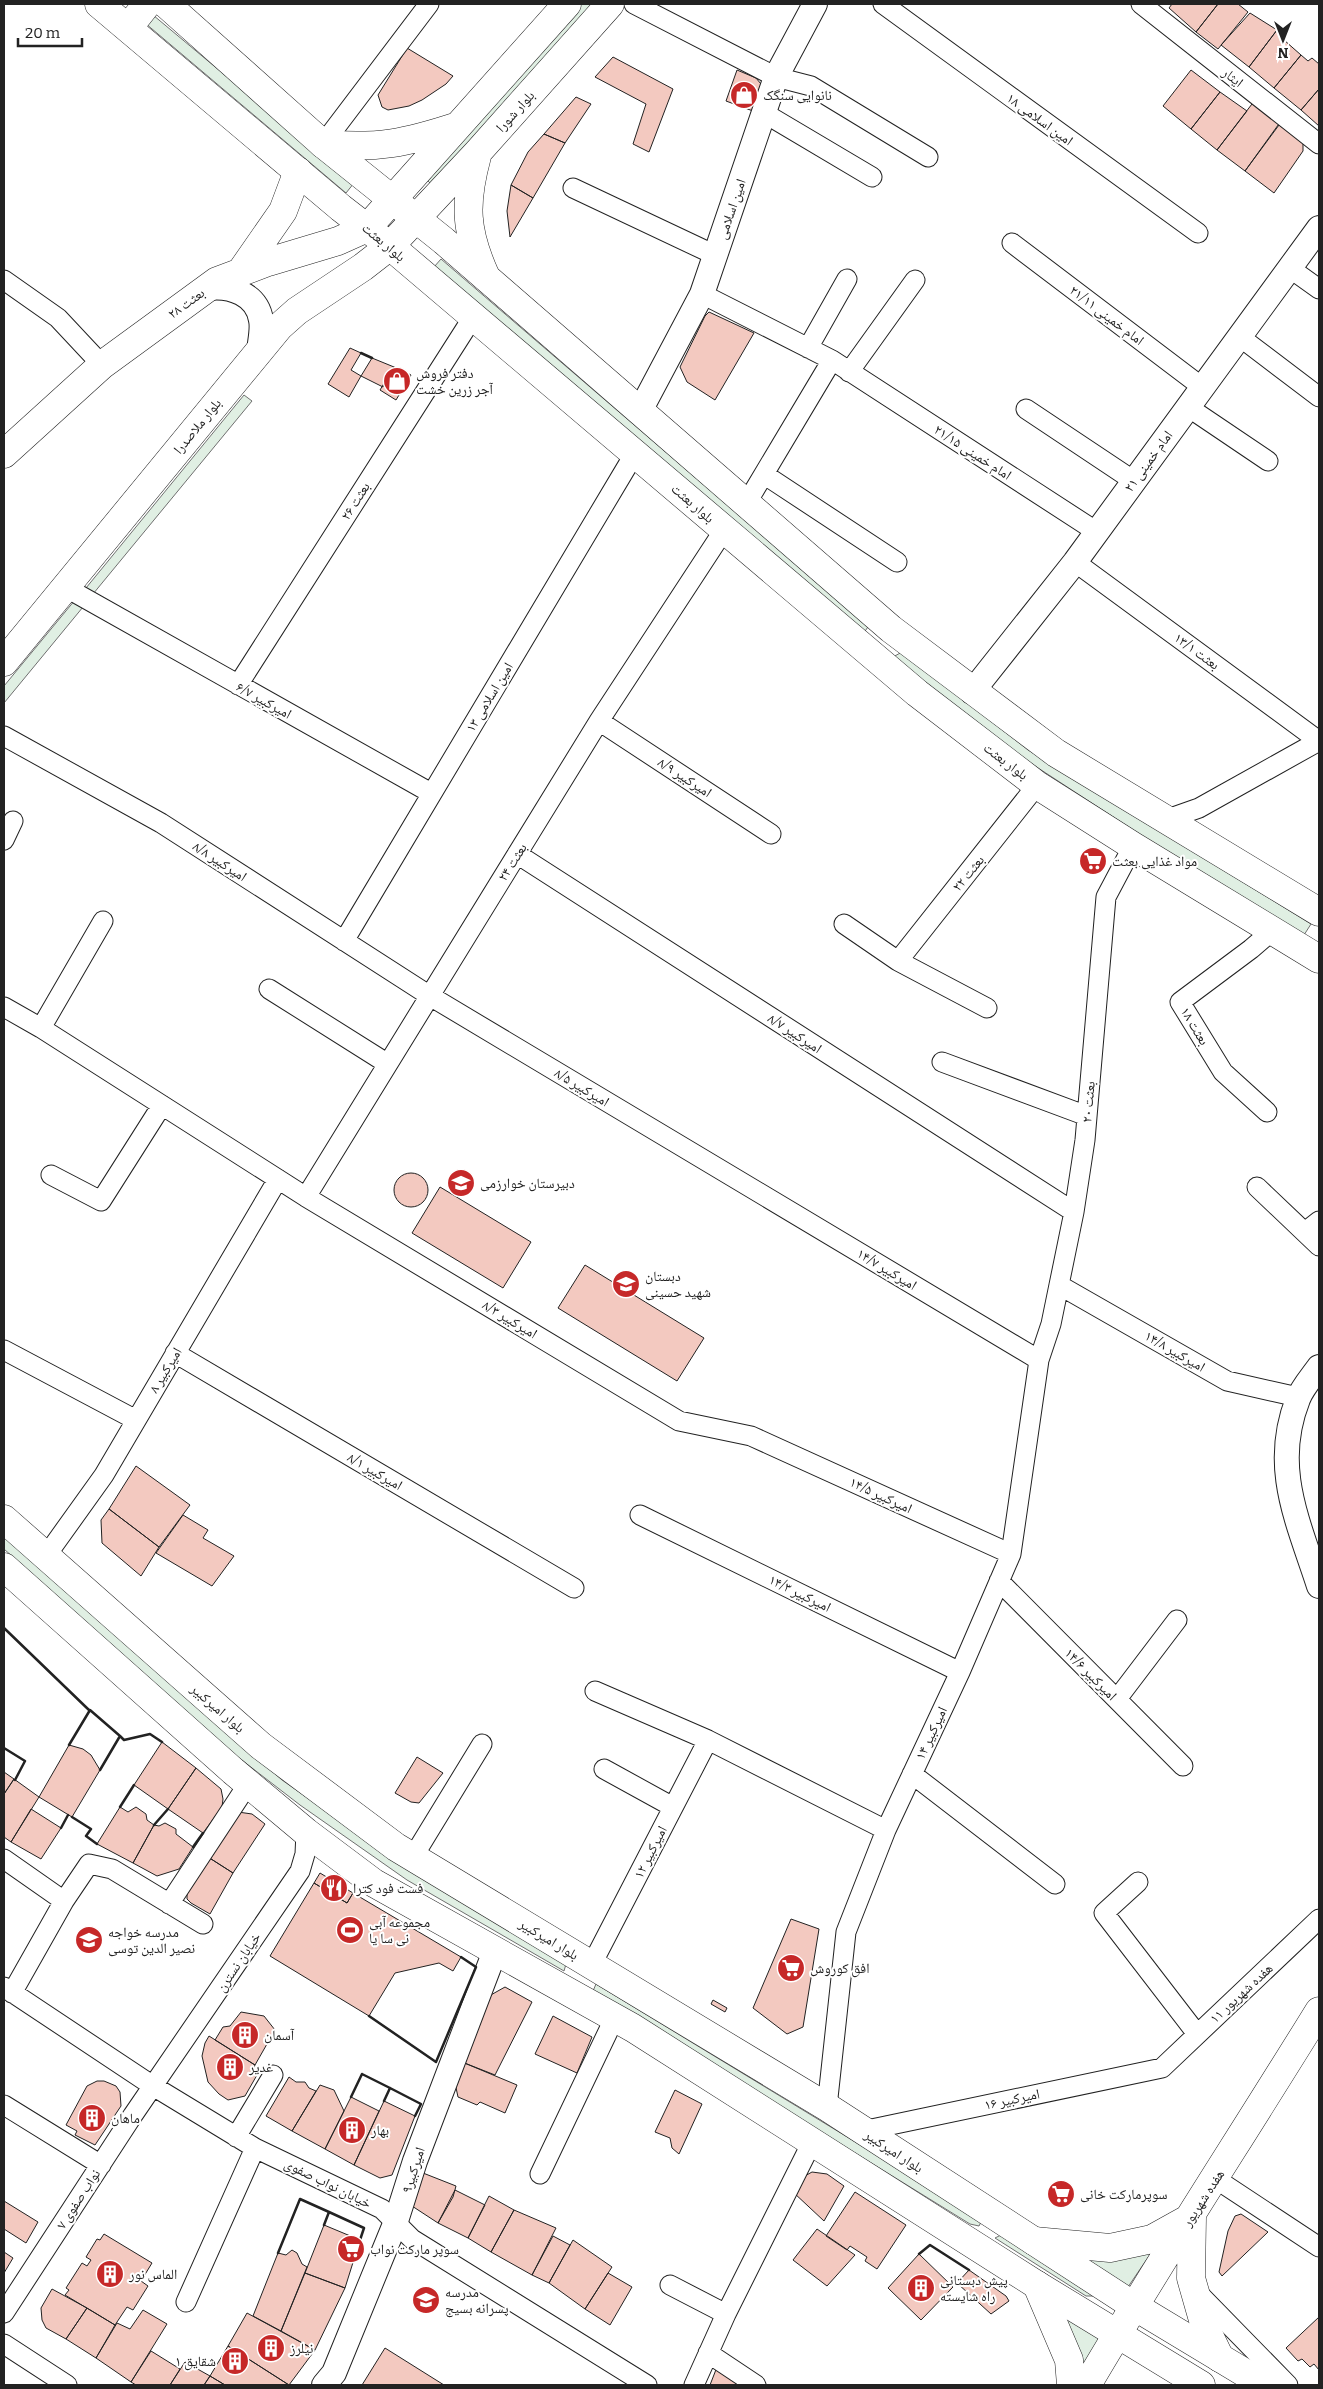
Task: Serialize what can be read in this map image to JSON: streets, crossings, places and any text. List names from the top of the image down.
{
  "streets": {
    "main road": [
      "بلوار شورا",
      "بلوار بعثت",
      "بعثت ۲۸",
      "بلوار ملاصدرا",
      "بلوار امیرکبیر",
      "هفده شهریور"
    ],
    "street": [
      "ایثار",
      "امین اسلامی ۱۸",
      "امین اسلامی",
      "امام خمینی ۲۱/۱۱",
      "امام خمینی ۲۱/۱۵",
      "امام خمینی ۲۱",
      "بعثت ۲۶",
      "بعثت ۱۳/۱",
      "امین اسلامی ۱۳",
      "امیرکبیر ۶/۷",
      "امیرکبیر ۸/۹",
      "امیرکبیر ۸/۸",
      "بعثت ۲۴",
      "بعثت ۲۲",
      "بعثت ۱۸",
      "امیرکبیر ۸/۷",
      "امیرکبیر ۸/۵",
      "بعثت ۲۰",
      "امیرکبیر ۱۴/۷",
      "امیرکبیر ۸/۳",
      "امیرکبیر ۱۴/۸",
      "امیرکبیر ۸",
      "امیرکبیر ۸/۱",
      "امیرکبیر ۱۴/۵",
      "امیرکبیر ۱۴/۳",
      "امیرکبیر ۱۴/۶",
      "امیرکبیر ۱۴",
      "امیرکبیر ۱۲",
      "خیابان نسترن",
      "هفده شهریور ۱۱",
      "امیرکبیر ۱۶",
      "امیرکبیر۹",
      "خیابان نواب صفوی",
      "نواب صفوی ۷"
    ]
  },
  "crossings": [
    ["بلوار شورا", "بلوار ملاصدرا"],
    ["امین اسلامی", "امام خمینی ۲۱/۱۵"],
    ["بلوار بعثت", "بعثت ۲۸"],
    ["بلوار بعثت", "بلوار ملاصدرا"],
    ["بلوار بعثت", "بعثت ۲۶"],
    ["بلوار بعثت", "امین اسلامی ۱۳"],
    ["بلوار بعثت", "بعثت ۲۴"],
    ["بلوار بعثت", "بعثت ۲۲"],
    ["بلوار بعثت", "بعثت ۱۸"],
    ["بلوار بعثت", "بعثت ۲۰"],
    ["امام خمینی ۲۱/۱۱", "امام خمینی ۲۱"],
    ["بلوار ملاصدرا", "امیرکبیر ۶/۷"],
    ["امام خمینی ۲۱/۱۵", "امام خمینی ۲۱"],
    ["امام خمینی ۲۱", "بعثت ۱۳/۱"],
    ["بعثت ۲۶", "امیرکبیر ۶/۷"],
    ["امین اسلامی ۱۳", "امیرکبیر ۶/۷"],
    ["امین اسلامی ۱۳", "امیرکبیر ۸/۸"],
    ["امیرکبیر ۸/۹", "بعثت ۲۴"],
    ["امیرکبیر ۸/۸", "بعثت ۲۴"],
    ["امیرکبیر ۸/۸", "امیرکبیر ۸/۵"],
    ["بعثت ۲۴", "امیرکبیر ۸/۷"],
    ["بعثت ۲۴", "امیرکبیر ۸/۵"],
    ["بعثت ۲۴", "امیرکبیر ۸/۳"],
    ["امیرکبیر ۸/۷", "بعثت ۲۰"],
    ["امیرکبیر ۸/۵", "امیرکبیر ۱۴/۷"],
    ["بعثت ۲۰", "امیرکبیر ۱۴/۷"],
    ["بعثت ۲۰", "امیرکبیر ۱۴/۸"],
    ["بعثت ۲۰", "امیرکبیر ۱۴"],
    ["امیرکبیر ۱۴/۷", "امیرکبیر ۱۴"],
    ["امیرکبیر ۸/۳", "امیرکبیر ۸"],
    ["امیرکبیر ۸/۳", "امیرکبیر ۱۴/۵"],
    ["امیرکبیر ۸", "امیرکبیر ۸/۱"],
    ["امیرکبیر ۸", "بلوار امیرکبیر"],
    ["امیرکبیر ۱۴/۵", "امیرکبیر ۱۴"],
    ["امیرکبیر ۱۴/۳", "امیرکبیر ۱۴"],
    ["امیرکبیر ۱۴/۶", "امیرکبیر ۱۴"],
    ["بلوار امیرکبیر", "امیرکبیر ۱۴"],
    ["بلوار امیرکبیر", "امیرکبیر ۱۲"],
    ["بلوار امیرکبیر", "امیرکبیر ۱۶"],
    ["بلوار امیرکبیر", "هفده شهریور"],
    ["خیابان نسترن", "خیابان نواب صفوی"],
    ["خیابان نسترن", "نواب صفوی ۷"],
    ["هفده شهریور ۱۱", "امیرکبیر ۱۶"],
    ["امیرکبیر۹", "خیابان نواب صفوی"],
    ["خیابان نواب صفوی", "نواب صفوی ۷"]
  ],
  "places": {
    "shop": ["نانوایی سنگک", "دفتر فروش آجر زرین خشت"],
    "supermarket": [
      "مواد غذایی بعثت",
      "افق کوروش",
      "سوپرمارکت خانی",
      "سوپر مارکت نواب"
    ],
    "school or university": [
      "دبیرستان خوارزمی",
      "دبستان شهید حسینی",
      "مدرسه خواجه نصیر الدین توسی",
      "مدرسه پسرانه بسیج"
    ],
    "restaurant": ["فست فود کترا"],
    "sports": ["مجموعه آبی نی سا یا"],
    "building": [
      "آسمان",
      "غدیر",
      "ماهان",
      "بهار",
      "الماس نور",
      "پیش دبستانی راه شایسته",
      "نیلرز",
      "شقایق ۱"
    ]
  },
  "scale_bar": "20 m",
  "north": "bottom"
}
